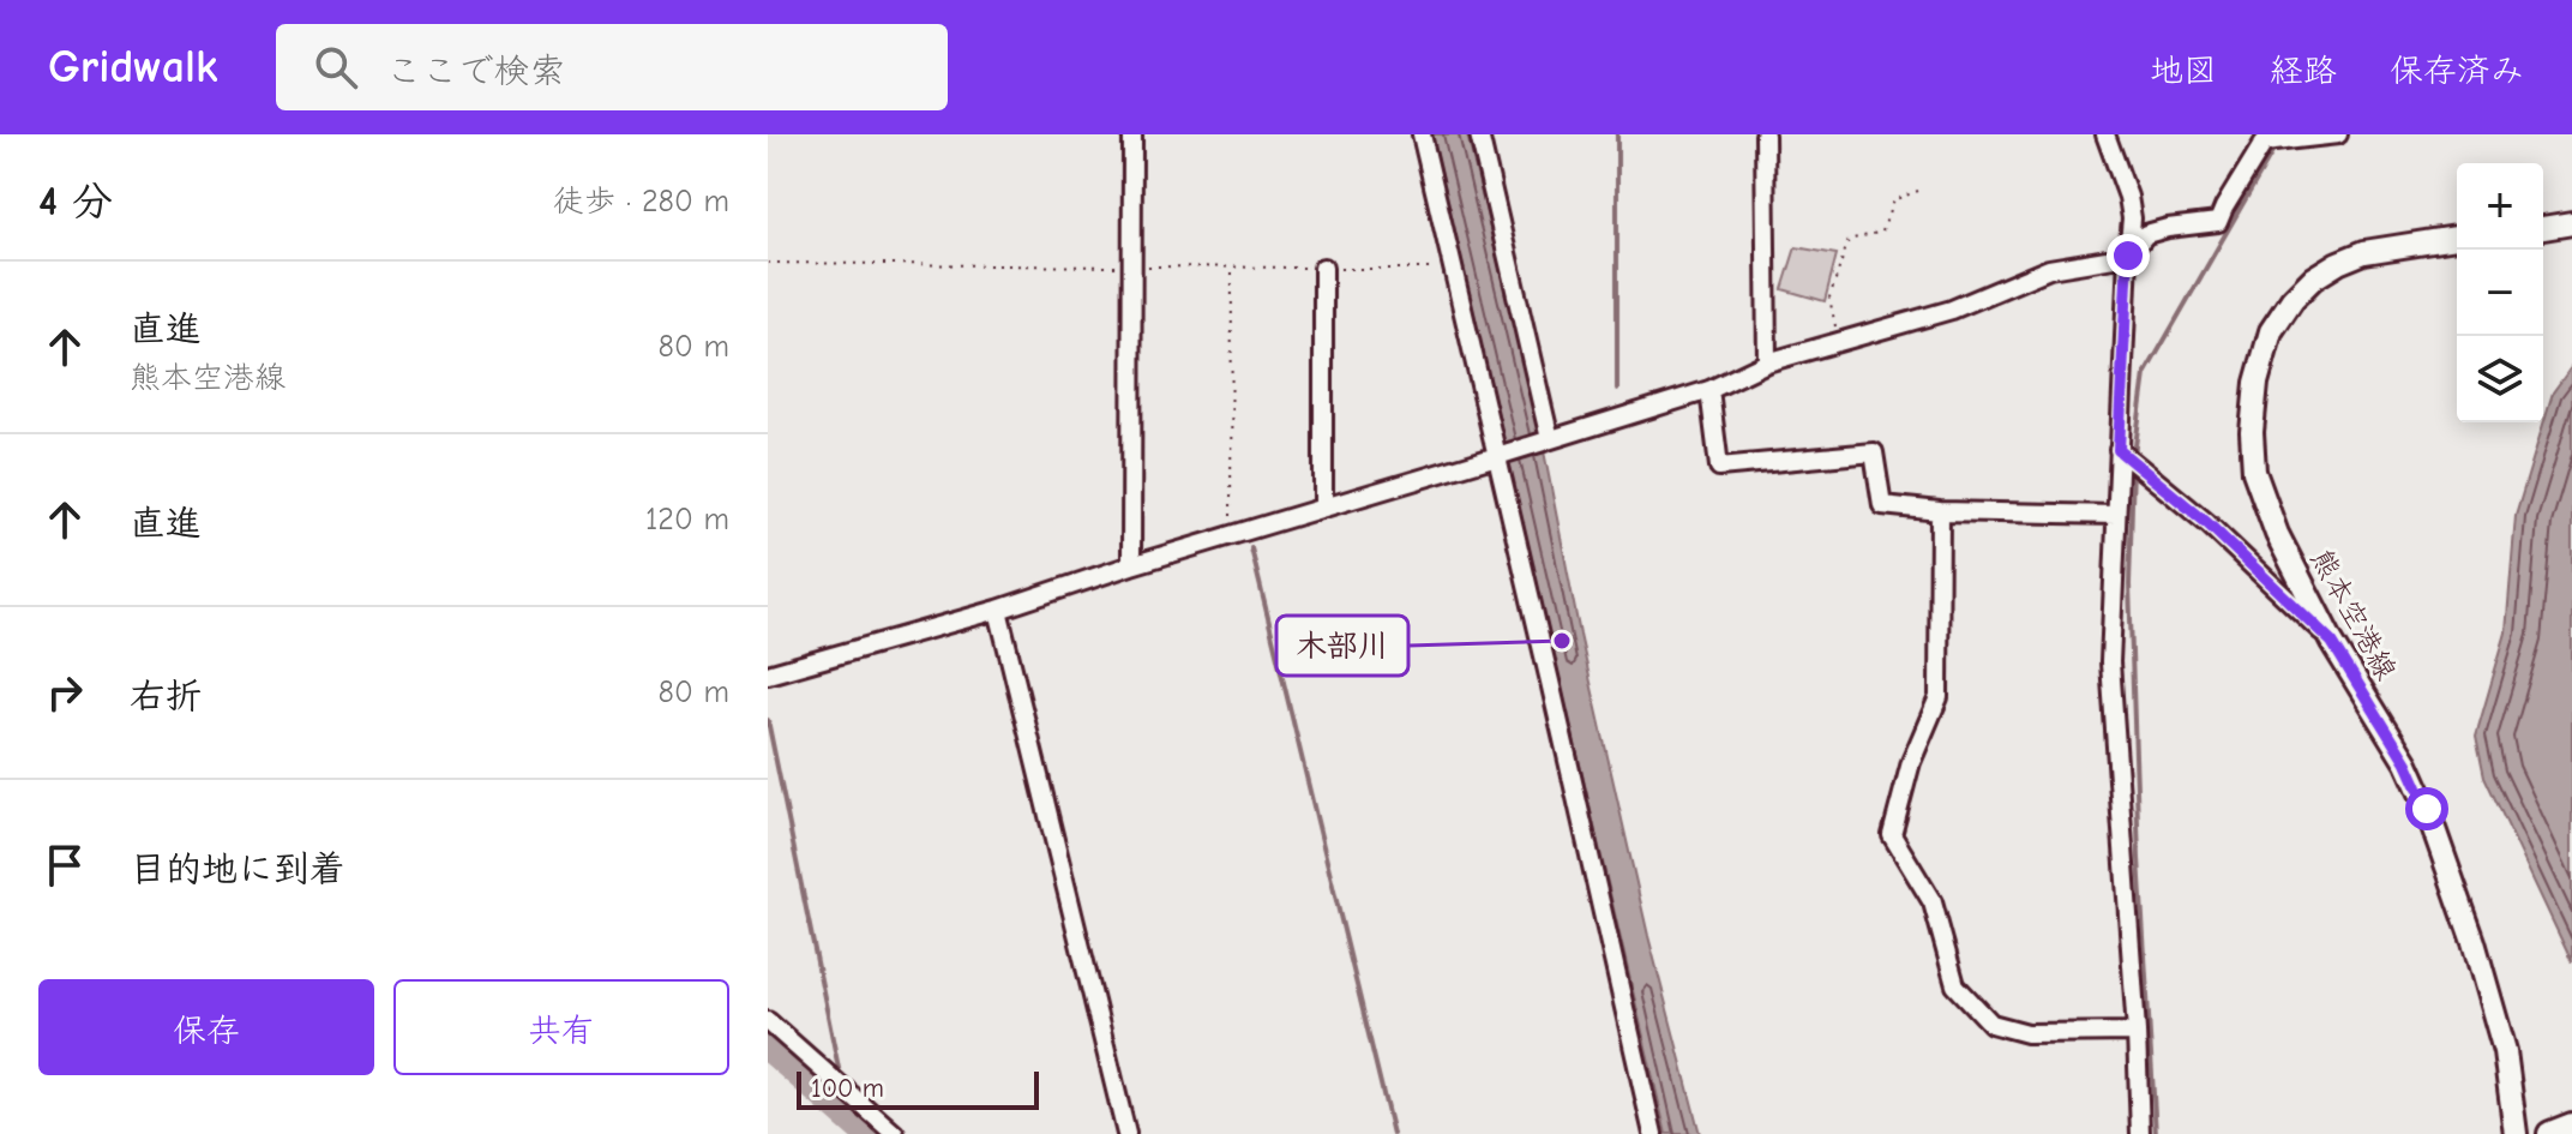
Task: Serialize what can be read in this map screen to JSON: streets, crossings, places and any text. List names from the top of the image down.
{
  "streets": {
    "main road": ["熊本空港線"]
  },
  "places": ["木部川"],
  "scale_bar": "100 m",
  "page": {
    "header": "Gridwalk",
    "search": "ここで検索",
    "nav": ["地図", "経路", "保存済み"],
    "heading": ["4 分", "徒歩 · 280 m"],
    "map_buttons": ["+", "−"],
    "list": [
      ["直進", "熊本空港線", "80 m"],
      ["直進", "120 m"],
      ["右折", "80 m"],
      "目的地に到着"
    ],
    "buttons": ["保存", "共有"],
    "scale": "100 m"
  }
}
